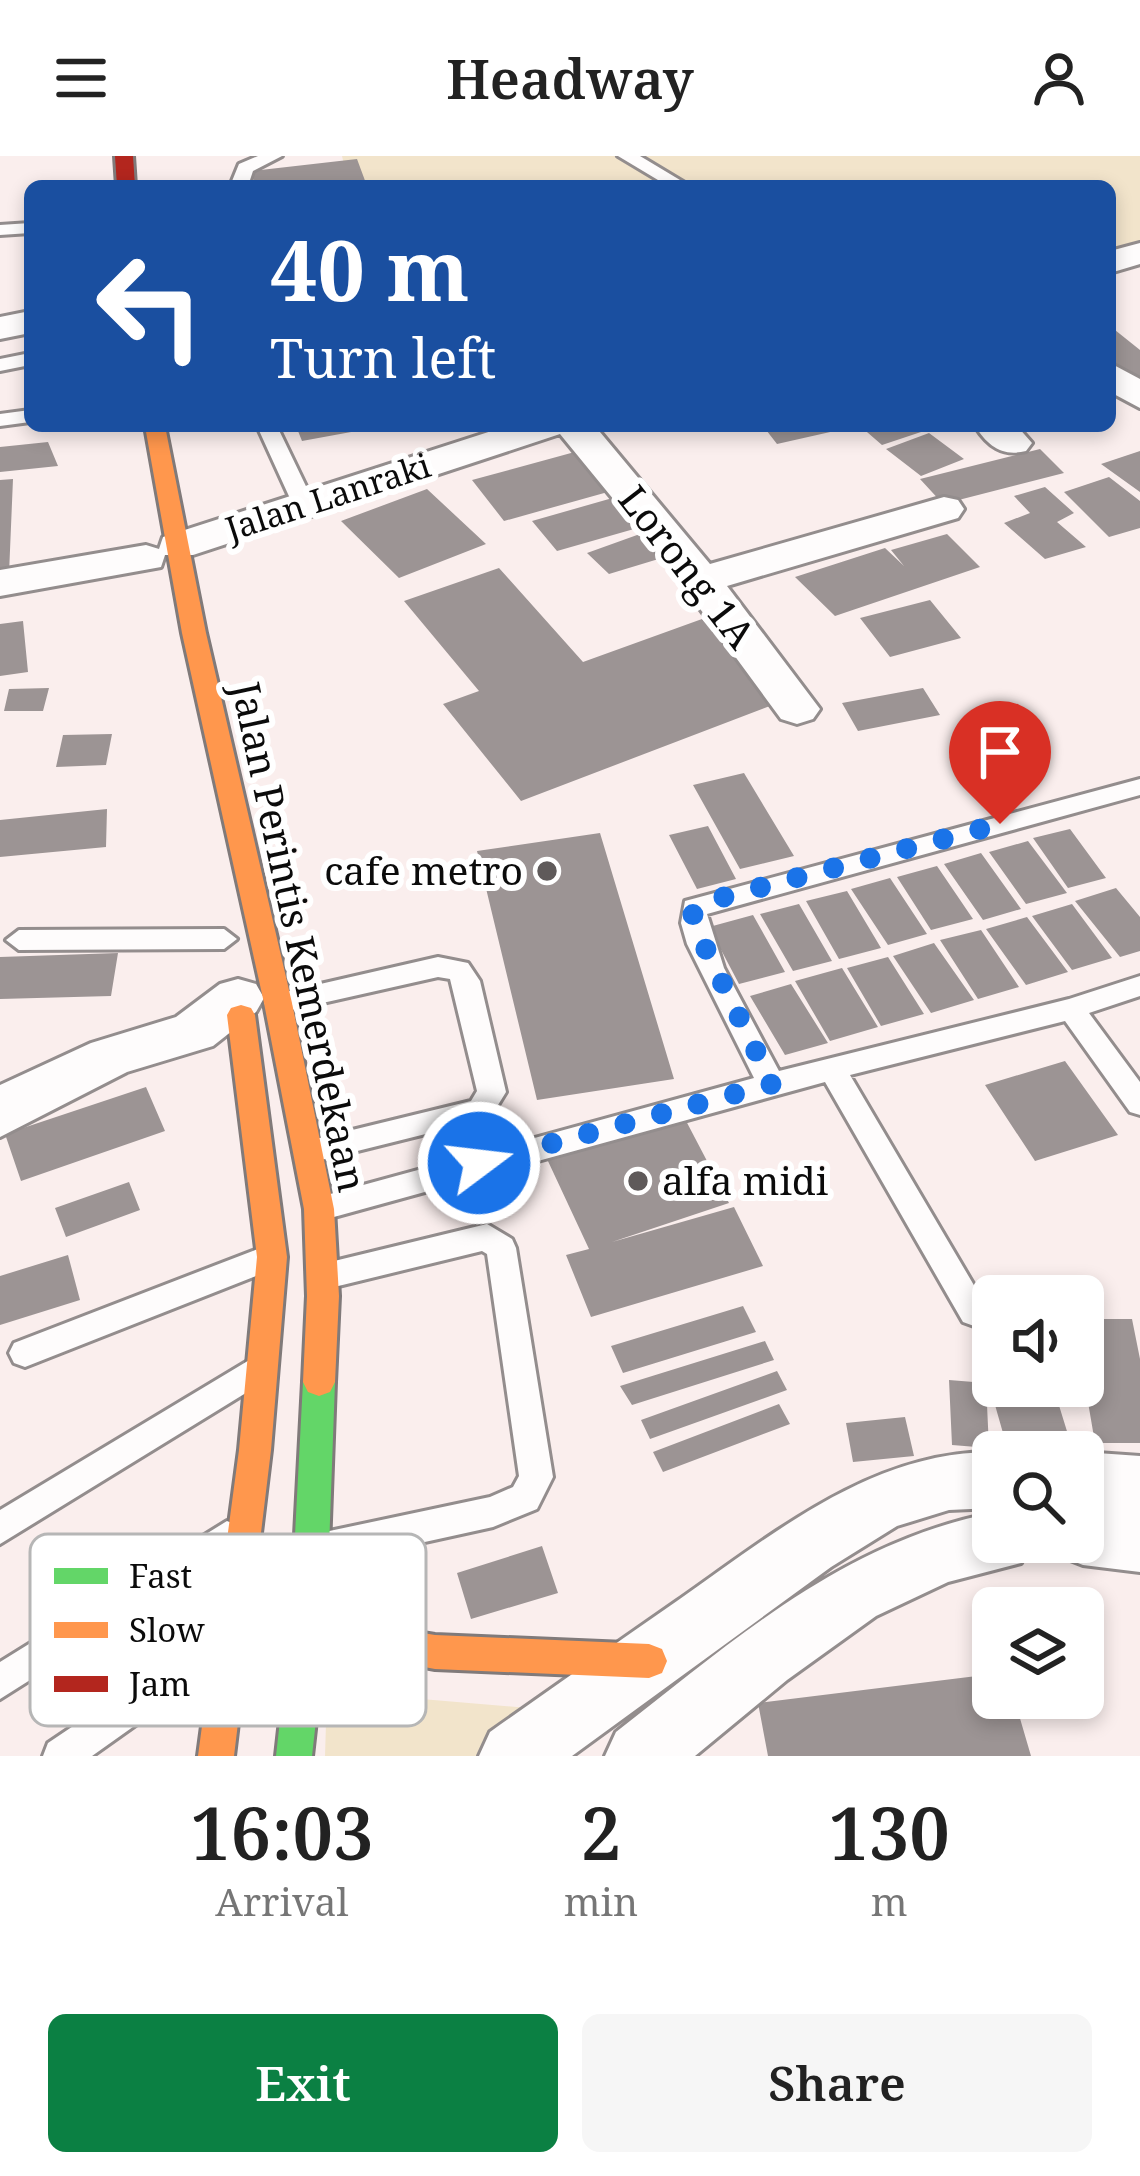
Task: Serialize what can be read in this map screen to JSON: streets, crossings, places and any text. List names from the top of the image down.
{
  "streets": {
    "highway": ["Jalan Perintis Kemerdekaan"],
    "street": ["Jalan Lanraki", "Lorong 1A"]
  },
  "crossings": [
    ["Jalan Lanraki", "Jalan Perintis Kemerdekaan"]
  ],
  "places": ["cafe metro", "alfa midi"],
  "legend": ["Fast", "Slow", "Jam"],
  "page": {
    "header": "Headway",
    "turn": ["40 m", "Turn left"],
    "eta": [
      "16:03",
      "Arrival",
      "2",
      "min",
      "130",
      "m"
    ],
    "buttons": ["Exit", "Share"]
  }
}
